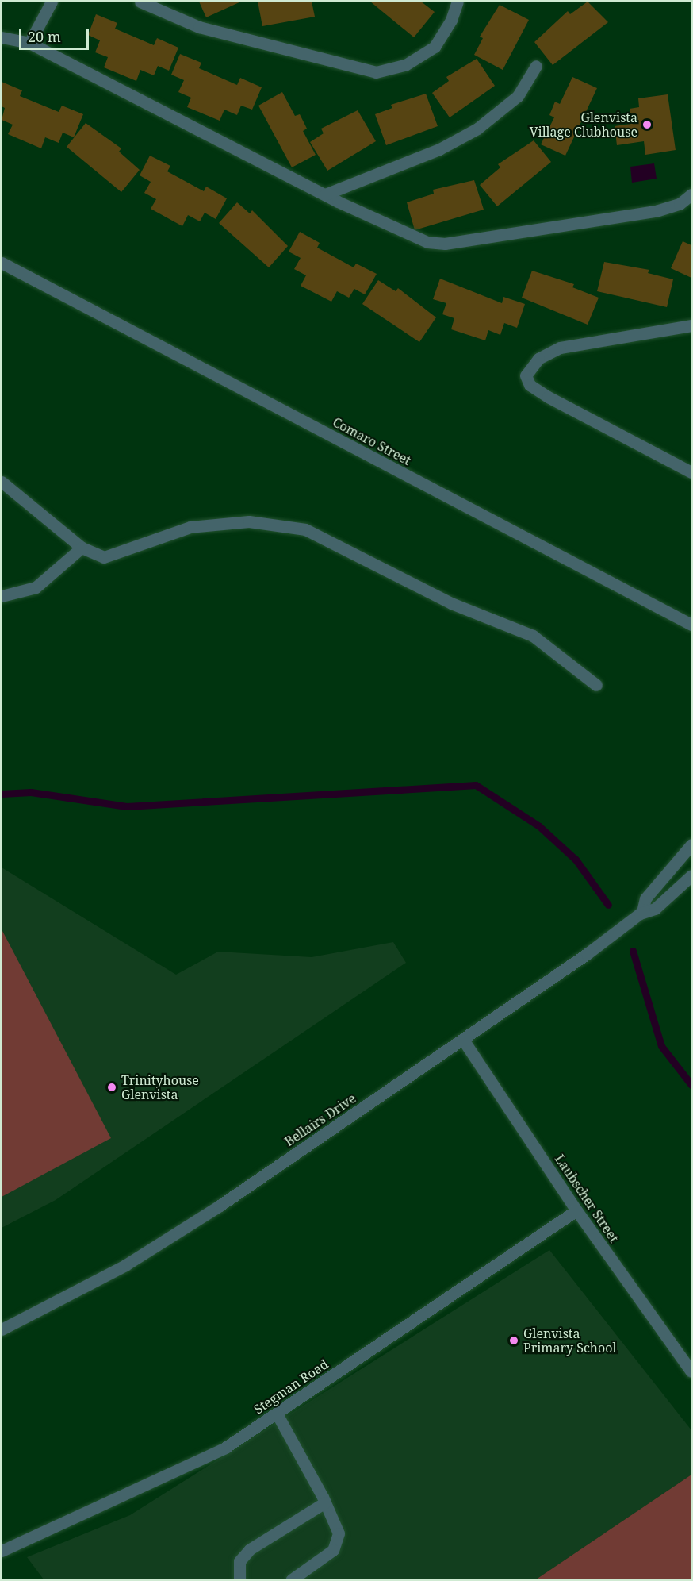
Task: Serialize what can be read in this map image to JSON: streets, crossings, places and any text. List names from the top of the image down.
{
  "streets": {
    "street": [
      "Comaro Street",
      "Bellairs Drive",
      "Laubscher Street",
      "Stegman Road"
    ]
  },
  "crossings": [
    ["Bellairs Drive", "Laubscher Street"],
    ["Laubscher Street", "Stegman Road"]
  ],
  "places": ["Glenvista Village Clubhouse", "Trinityhouse Glenvista", "Glenvista Primary School"],
  "scale_bar": "20 m"
}
